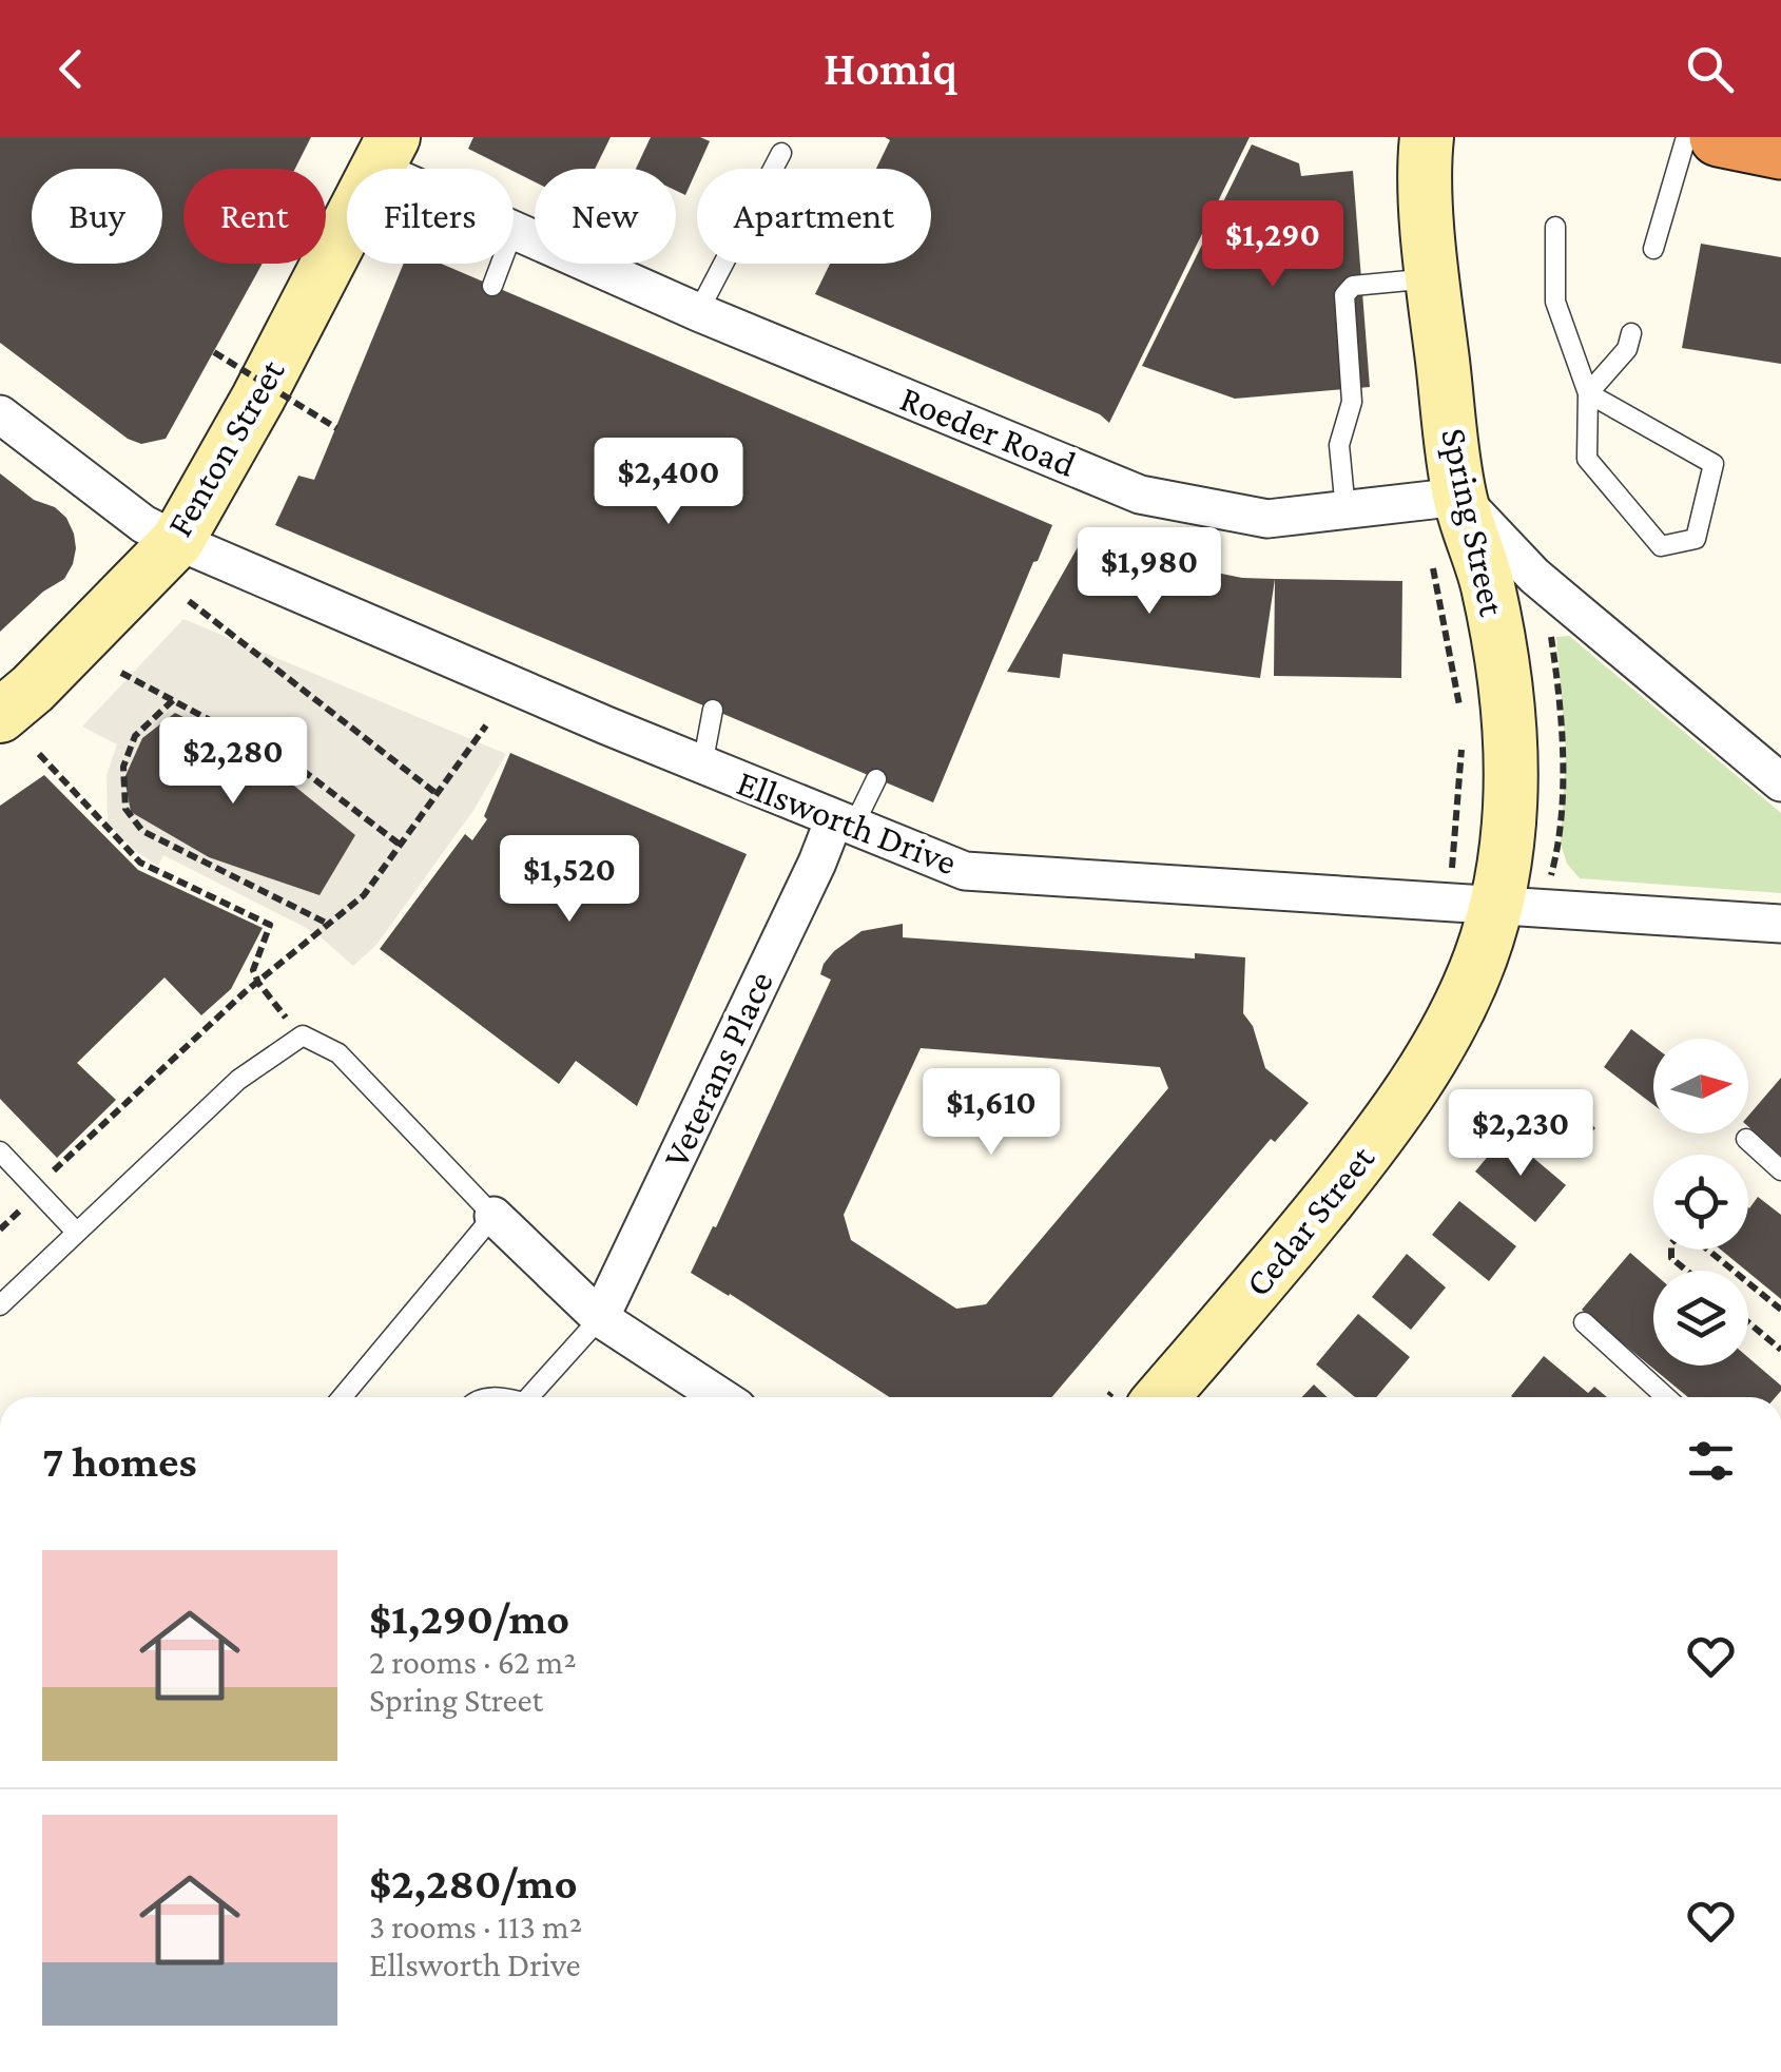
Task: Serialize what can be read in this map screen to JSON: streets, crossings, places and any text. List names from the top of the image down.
{
  "streets": {
    "street": [
      "Roeder Road",
      "Fenton Street",
      "Spring Street",
      "Ellsworth Drive",
      "Veterans Place",
      "Cedar Street"
    ]
  },
  "crossings": [
    ["Roeder Road", "Fenton Street"],
    ["Roeder Road", "Spring Street"],
    ["Fenton Street", "Ellsworth Drive"],
    ["Spring Street", "Ellsworth Drive"],
    ["Spring Street", "Cedar Street"],
    ["Ellsworth Drive", "Veterans Place"],
    ["Ellsworth Drive", "Cedar Street"]
  ],
  "north": "right",
  "page": {
    "header": "Homiq",
    "chip": [
      "Buy",
      "Rent",
      "Filters",
      "New",
      "Apartment"
    ],
    "price": [
      "$1,290",
      "$2,400",
      "$1,980",
      "$2,280",
      "$1,520",
      "$1,610",
      "$2,230"
    ],
    "heading": "7 homes",
    "list": [
      {
        "name": "$1,290/mo",
        "note": "2 rooms · 62 m² · Spring Street"
      },
      {
        "name": "$2,280/mo",
        "note": "3 rooms · 113 m² · Ellsworth Drive"
      }
    ]
  }
}
